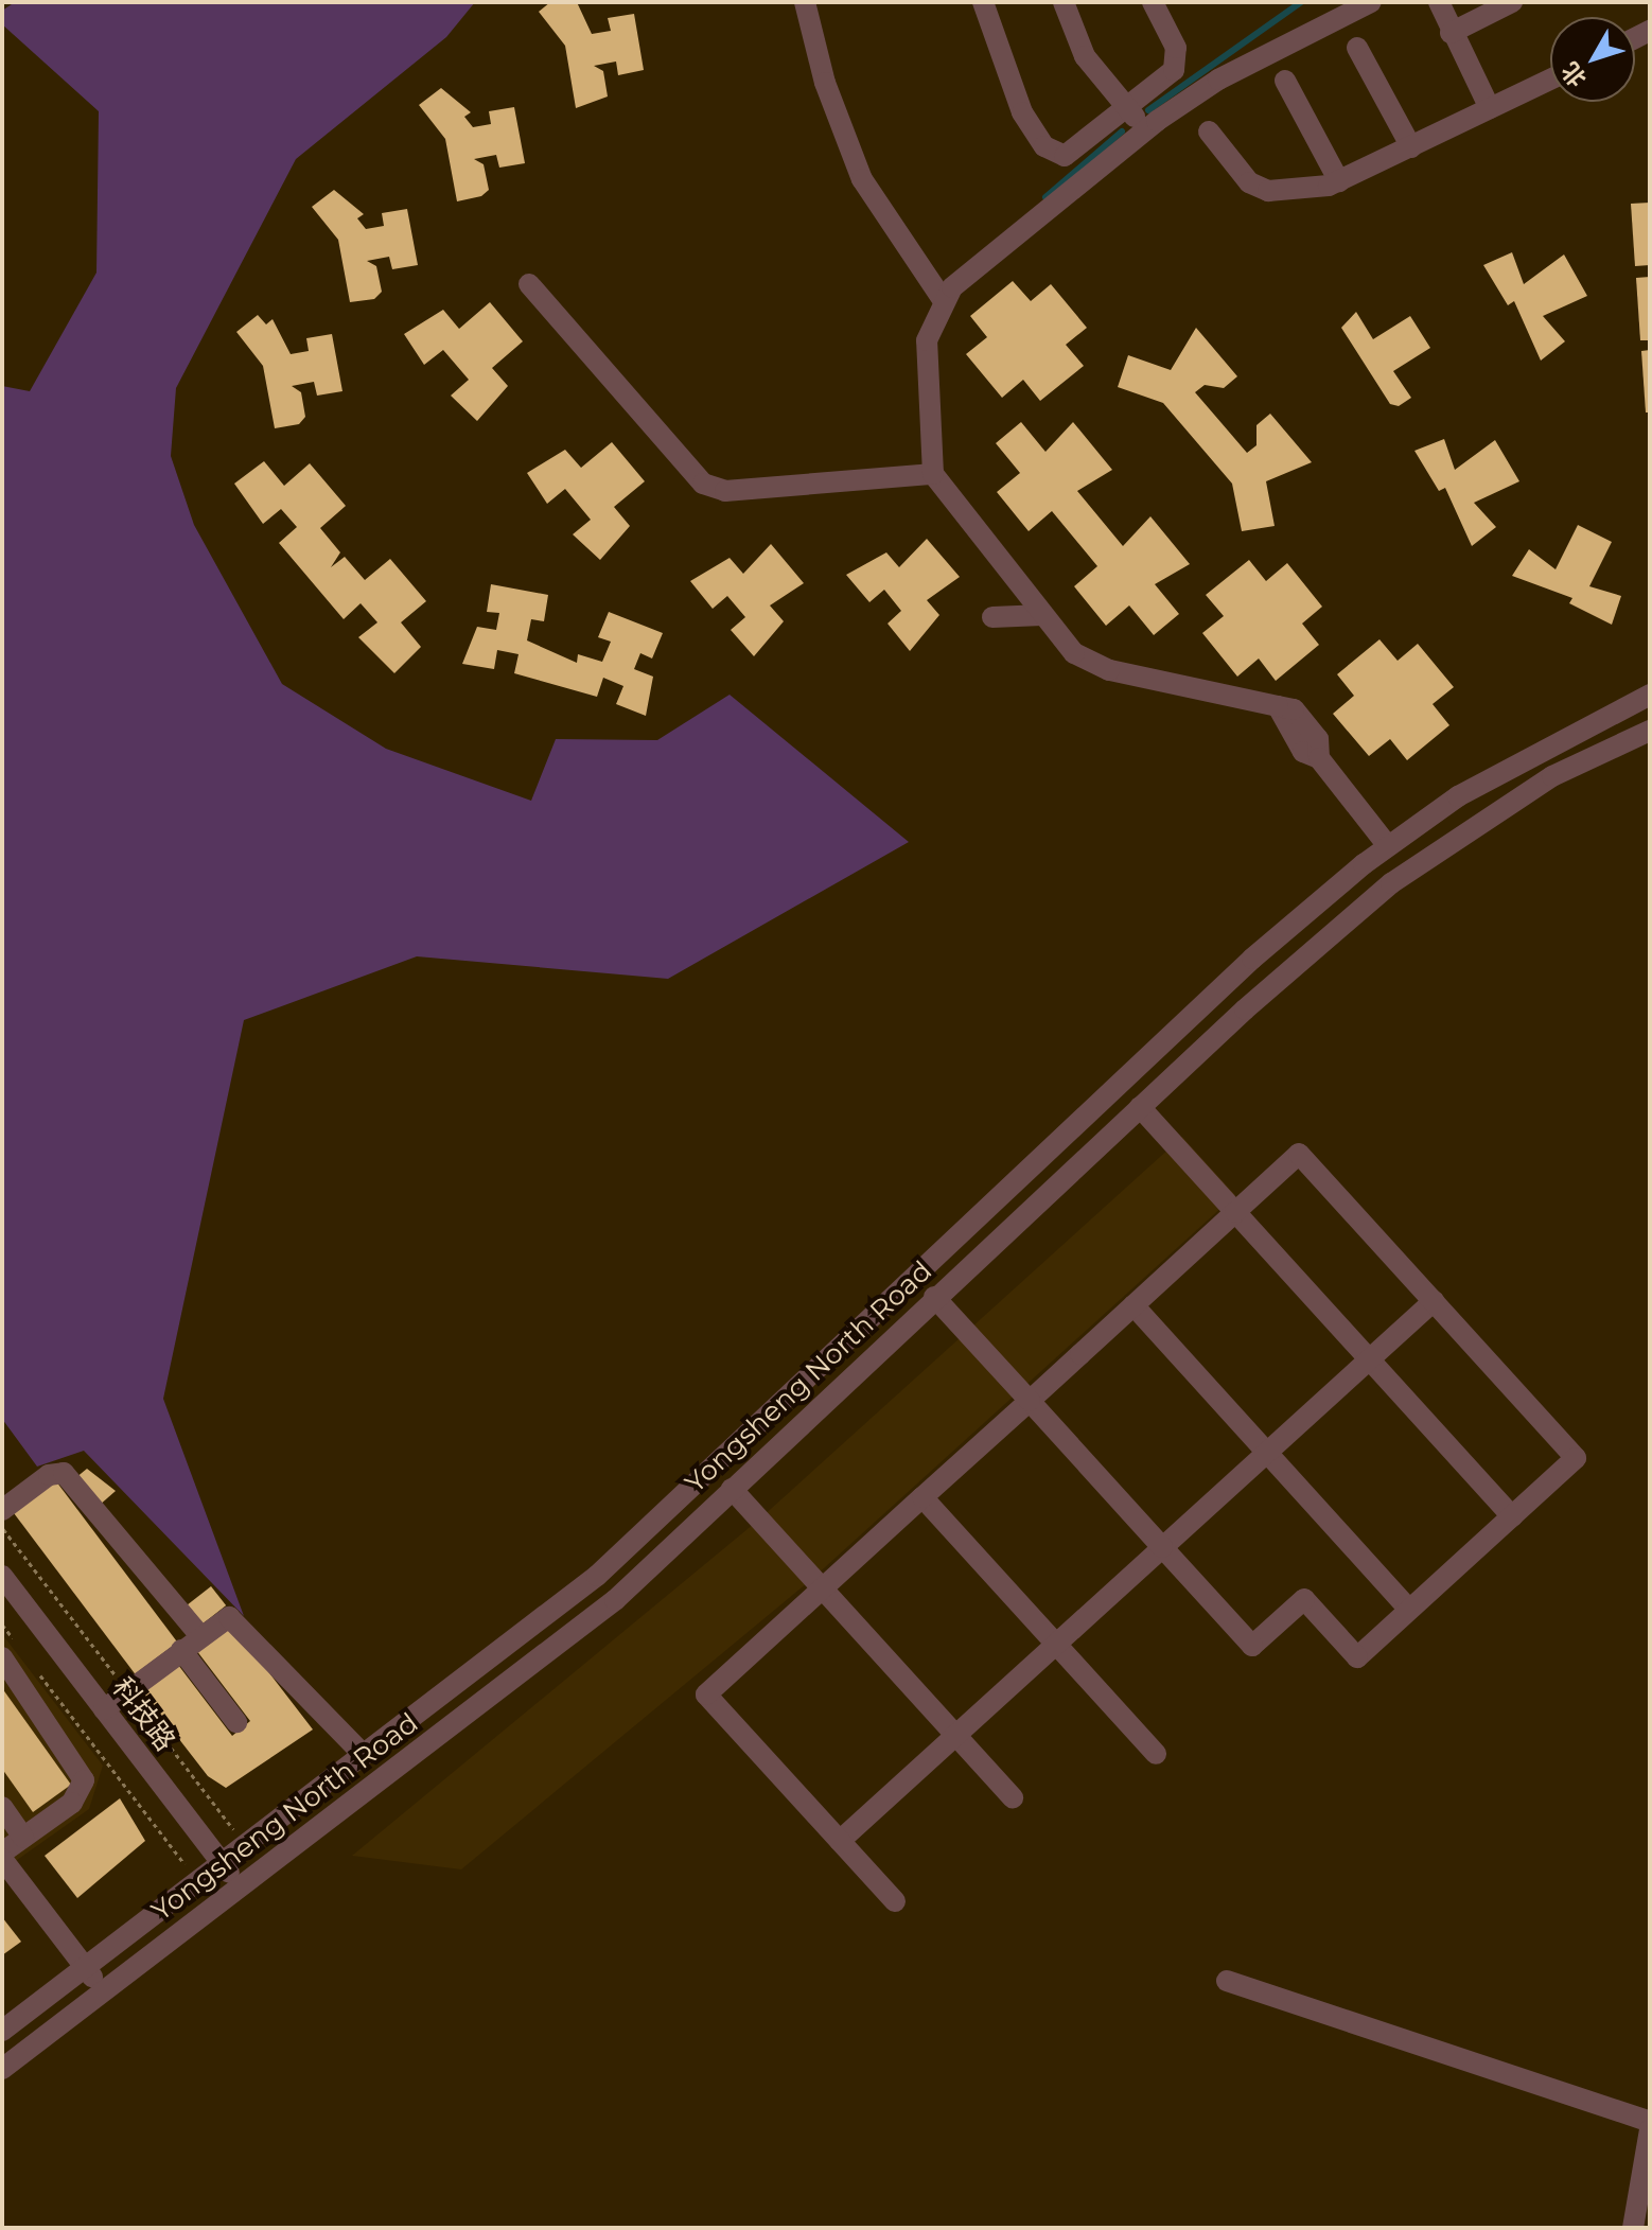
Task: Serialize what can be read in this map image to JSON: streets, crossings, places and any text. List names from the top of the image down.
{
  "streets": {
    "street": ["Yongsheng North Road", "科技路"]
  },
  "crossings": [
    ["Yongsheng North Road", "科技路"]
  ],
  "north": "bottom left"
}
